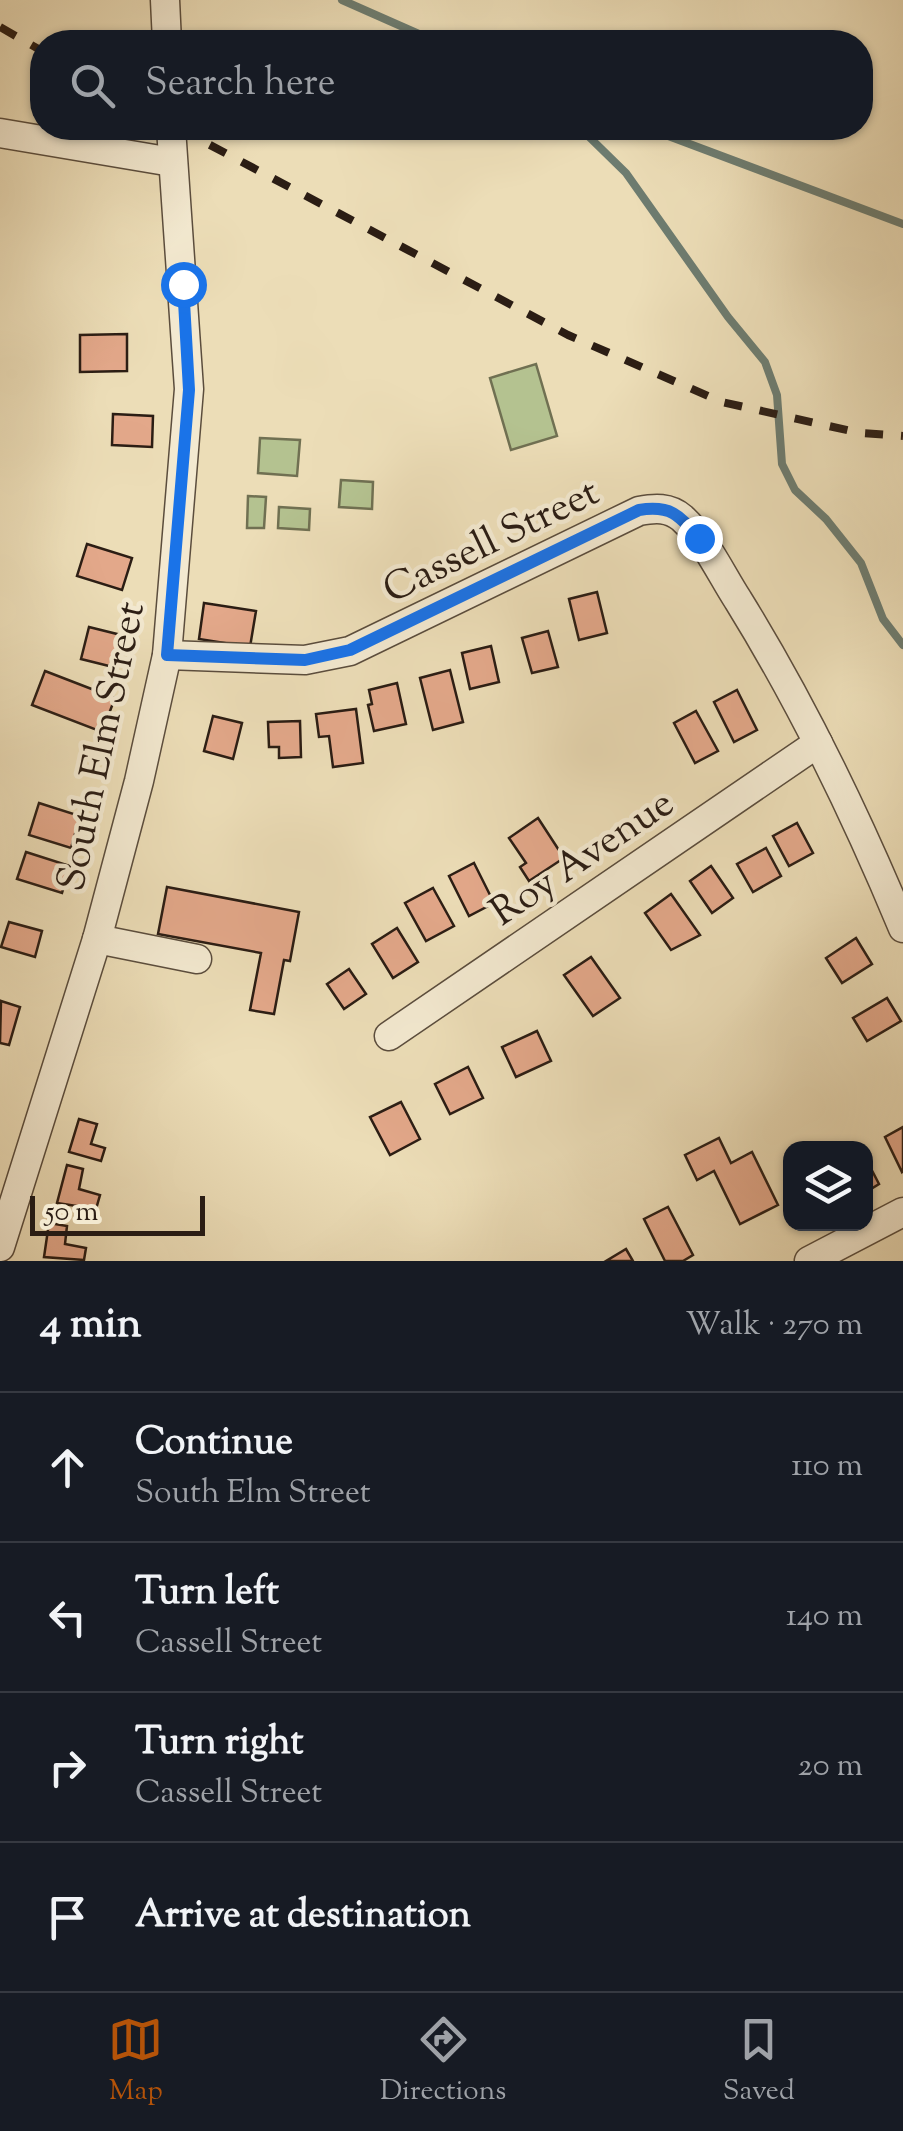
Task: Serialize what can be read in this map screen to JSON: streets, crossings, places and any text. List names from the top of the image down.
{
  "streets": {
    "street": ["Cassell Street", "South Elm Street", "Roy Avenue"]
  },
  "crossings": [
    ["Cassell Street", "South Elm Street"],
    ["Cassell Street", "Roy Avenue"]
  ],
  "scale_bar": "50 m",
  "page": {
    "search": "Search here",
    "scale": "50 m",
    "heading": ["4 min", "Walk · 270 m"],
    "list": [
      ["Continue", "South Elm Street", "110 m"],
      ["Turn left", "Cassell Street", "140 m"],
      ["Turn right", "Cassell Street", "20 m"],
      "Arrive at destination"
    ],
    "nav": ["Map", "Directions", "Saved"]
  }
}
